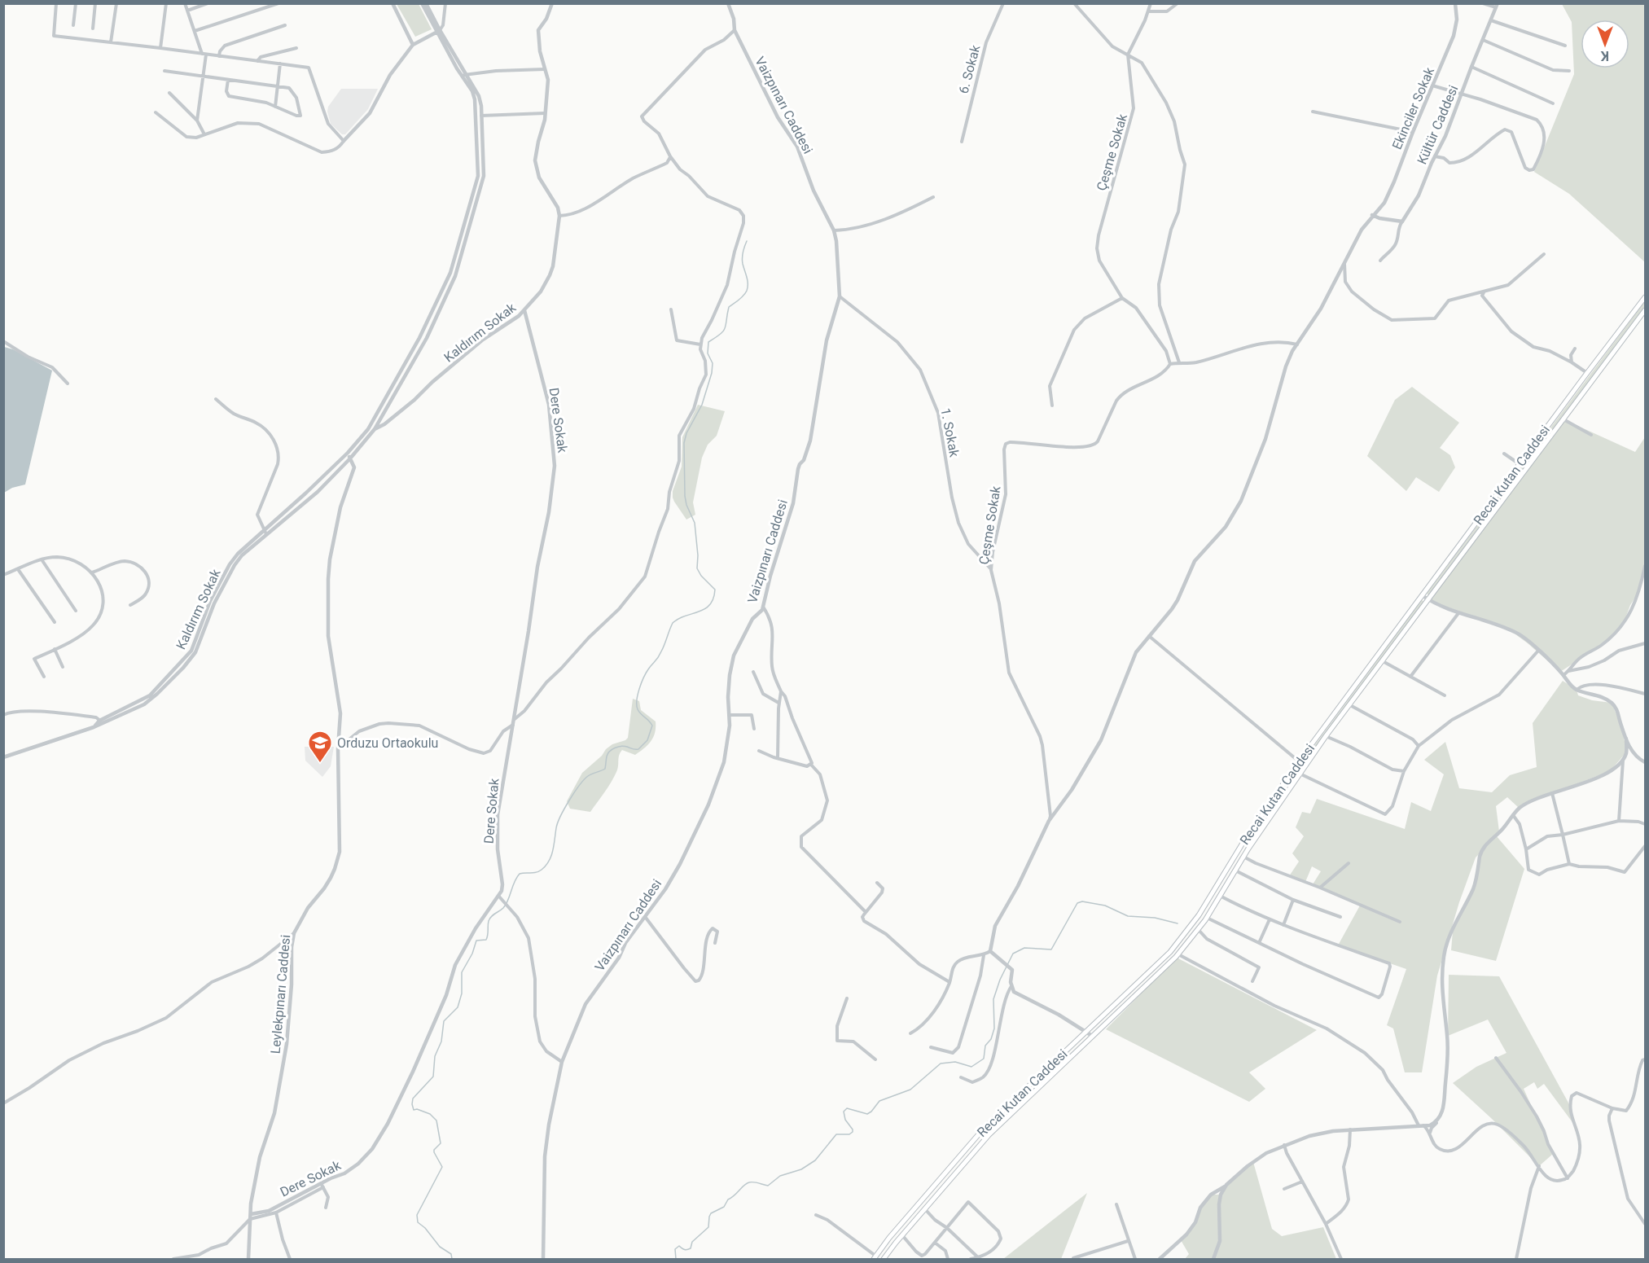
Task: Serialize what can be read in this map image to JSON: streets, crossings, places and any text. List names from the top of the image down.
{
  "streets": {
    "main road": ["Recai Kutan Caddesi"],
    "street": [
      "6. Sokak",
      "Vaizpınarı Caddesi",
      "Ekinciler Sokak",
      "Kültür Caddesi",
      "Çeşme Sokak",
      "Kaldırım Sokak",
      "Dere Sokak",
      "1. Sokak",
      "Leylekpınarı Caddesi"
    ]
  },
  "crossings": [
    ["Vaizpınarı Caddesi", "1. Sokak"],
    ["Ekinciler Sokak", "Çeşme Sokak"],
    ["Çeşme Sokak", "1. Sokak"],
    ["Kaldırım Sokak", "Dere Sokak"],
    ["Kaldırım Sokak", "Leylekpınarı Caddesi"],
    ["Dere Sokak", "Leylekpınarı Caddesi"]
  ],
  "places": {
    "school or university": ["Orduzu Ortaokulu"]
  },
  "north": "bottom"
}
